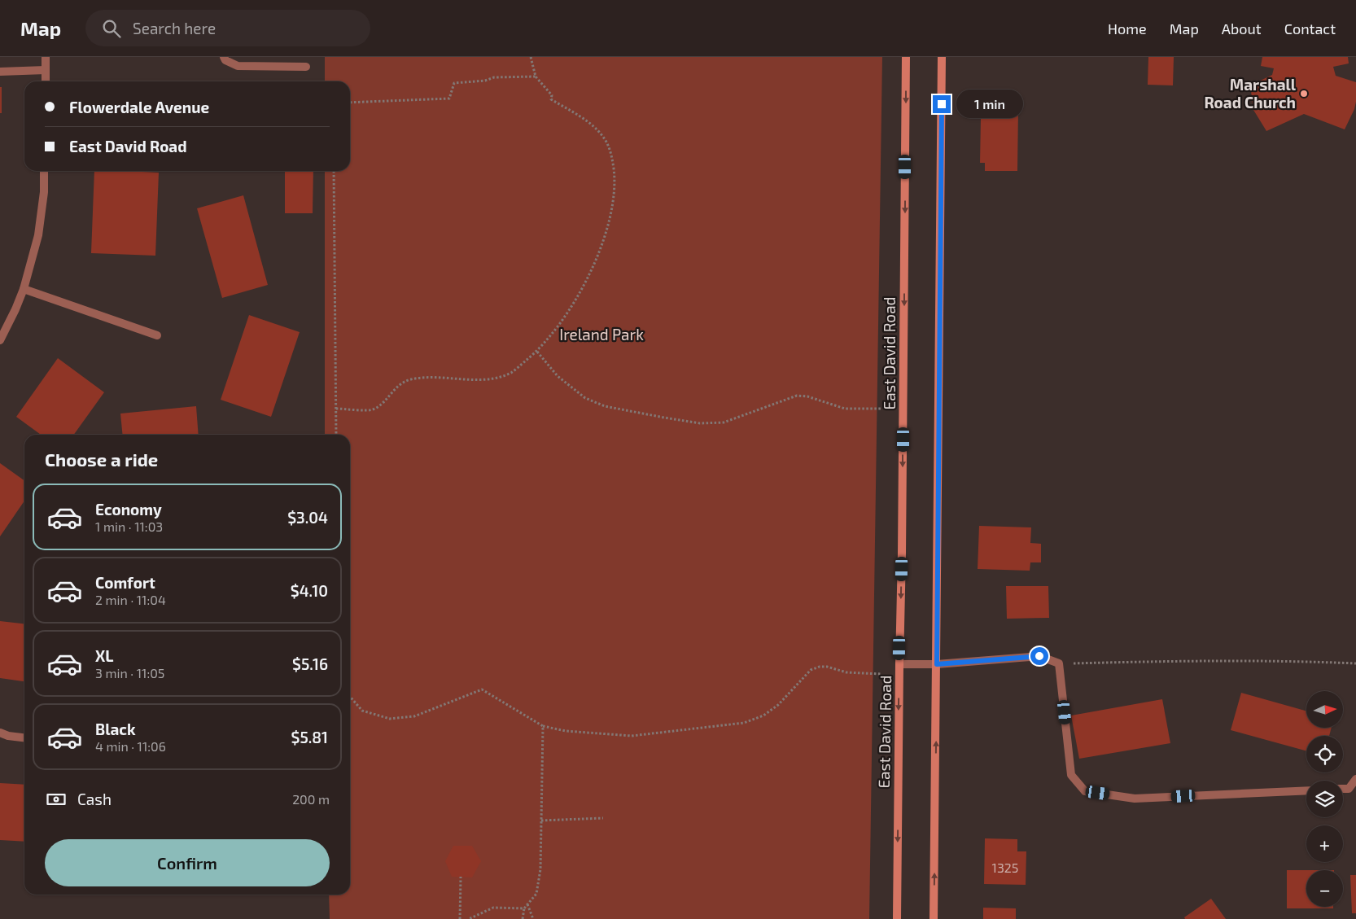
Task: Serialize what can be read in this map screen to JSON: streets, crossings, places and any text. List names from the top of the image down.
{
  "streets": {
    "street": ["East David Road"]
  },
  "parks": ["Ireland Park"],
  "places": ["Marshall Road Church"],
  "house_numbers": ["1325"],
  "north": "right",
  "page": {
    "header": "Map",
    "search": "Search here",
    "nav": [
      "Home",
      "Map",
      "About",
      "Contact"
    ],
    "banner": ["Flowerdale Avenue", "East David Road"],
    "bubble": "1 min",
    "heading": "Choose a ride",
    "list": [
      {
        "name": "Economy",
        "note": "1 min · 11:03",
        "value": "$3.04"
      },
      {
        "name": "Comfort",
        "note": "2 min · 11:04",
        "value": "$4.10"
      },
      {
        "name": "XL",
        "note": "3 min · 11:05",
        "value": "$5.16"
      },
      {
        "name": "Black",
        "note": "4 min · 11:06",
        "value": "$5.81"
      }
    ],
    "map_buttons": ["+", "−"],
    "pay": ["Cash", "200 m"],
    "buttons": "Confirm"
  }
}
